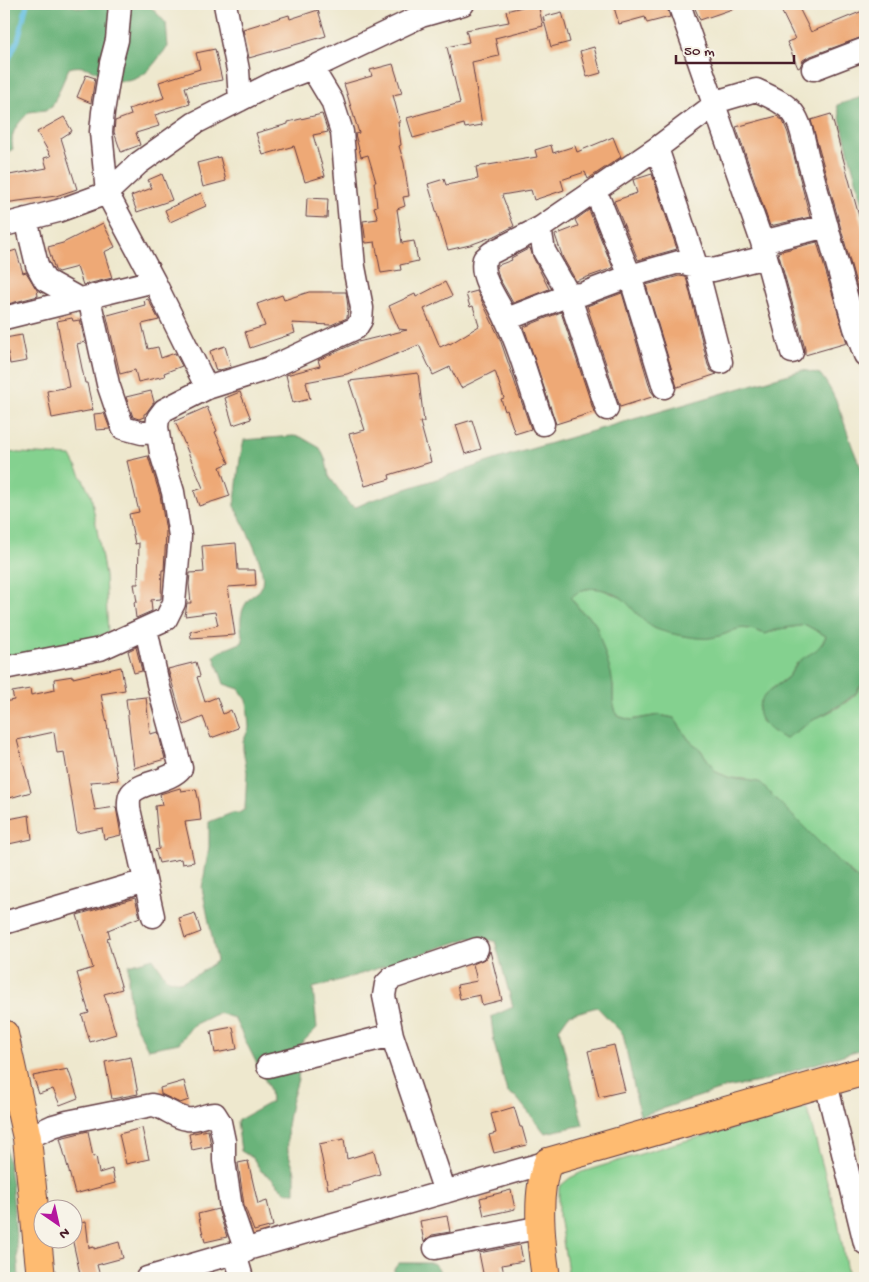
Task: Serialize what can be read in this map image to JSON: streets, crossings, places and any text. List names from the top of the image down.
{
  "scale_bar": "50 m",
  "north": "bottom right"
}
